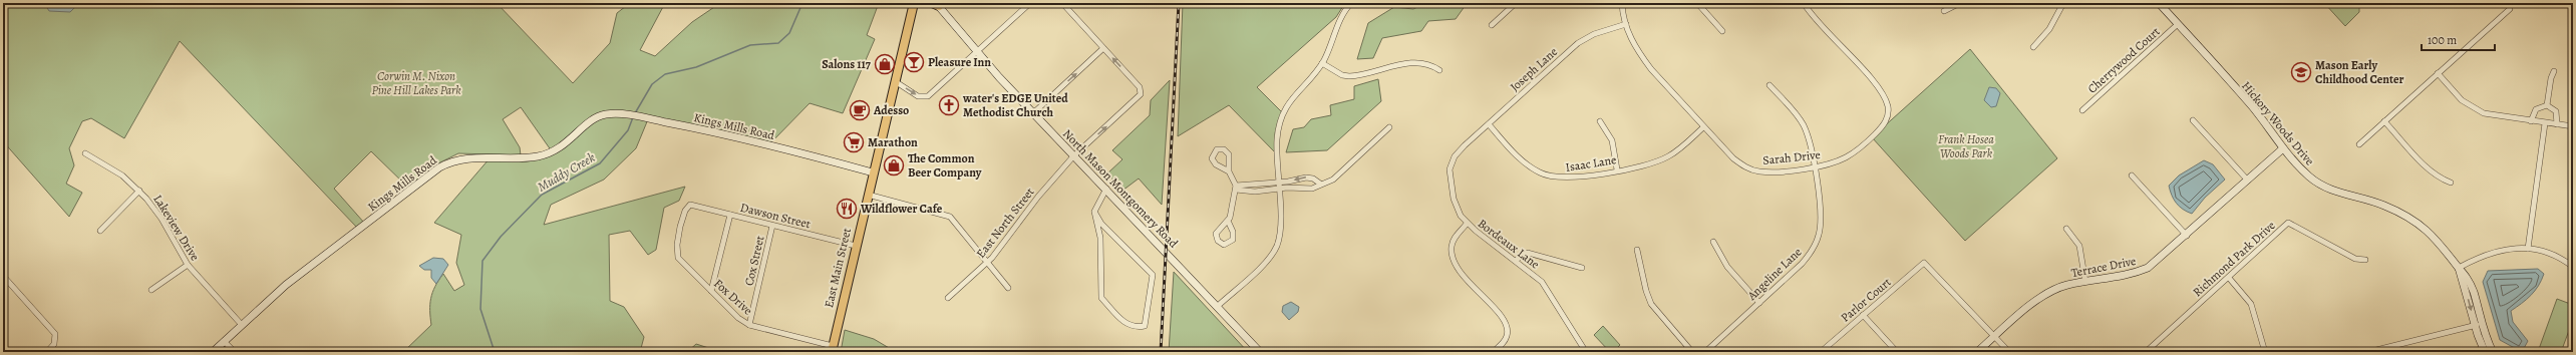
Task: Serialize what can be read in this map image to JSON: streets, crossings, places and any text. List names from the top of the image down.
{
  "streets": {
    "main road": ["East Main Street"],
    "street": [
      "Cherrywood Court",
      "Joseph Lane",
      "Hickory Woods Drive",
      "Kings Mills Road",
      "Sarah Drive",
      "Isaac Lane",
      "North Mason Montgomery Road",
      "Dawson Street",
      "East North Street",
      "Lakeview Drive",
      "Bordeaux Lane",
      "Richmond Park Drive",
      "Cox Street",
      "Terrace Drive",
      "Angeline Lane",
      "Fox Drive",
      "Parlor Court"
    ]
  },
  "crossings": [
    ["Cherrywood Court", "Hickory Woods Drive"],
    ["Joseph Lane", "Sarah Drive"],
    ["Joseph Lane", "Isaac Lane"],
    ["Joseph Lane", "Bordeaux Lane"],
    ["Hickory Woods Drive", "Terrace Drive"],
    ["Kings Mills Road", "Lakeview Drive"],
    ["Kings Mills Road", "East Main Street"],
    ["Sarah Drive", "Isaac Lane"],
    ["Sarah Drive", "Angeline Lane"],
    ["North Mason Montgomery Road", "East North Street"],
    ["Dawson Street", "Cox Street"],
    ["Dawson Street", "East Main Street"],
    ["Dawson Street", "Fox Drive"],
    ["Cox Street", "Fox Drive"],
    ["Terrace Drive", "Parlor Court"],
    ["East Main Street", "Fox Drive"]
  ],
  "water": ["Muddy Creek"],
  "parks": ["Corwin M. Nixon Pine Hill Lakes Park", "Frank Hosea Woods Park"],
  "places": {
    "bar": ["Pleasure Inn"],
    "shop": ["Salons 117", "The Common Beer Company"],
    "school or university": ["Mason Early Childhood Center"],
    "church": ["water's EDGE United Methodist Church"],
    "cafe": ["Adesso"],
    "supermarket": ["Marathon"],
    "restaurant": ["Wildflower Cafe"]
  },
  "scale_bar": "100 m"
}
